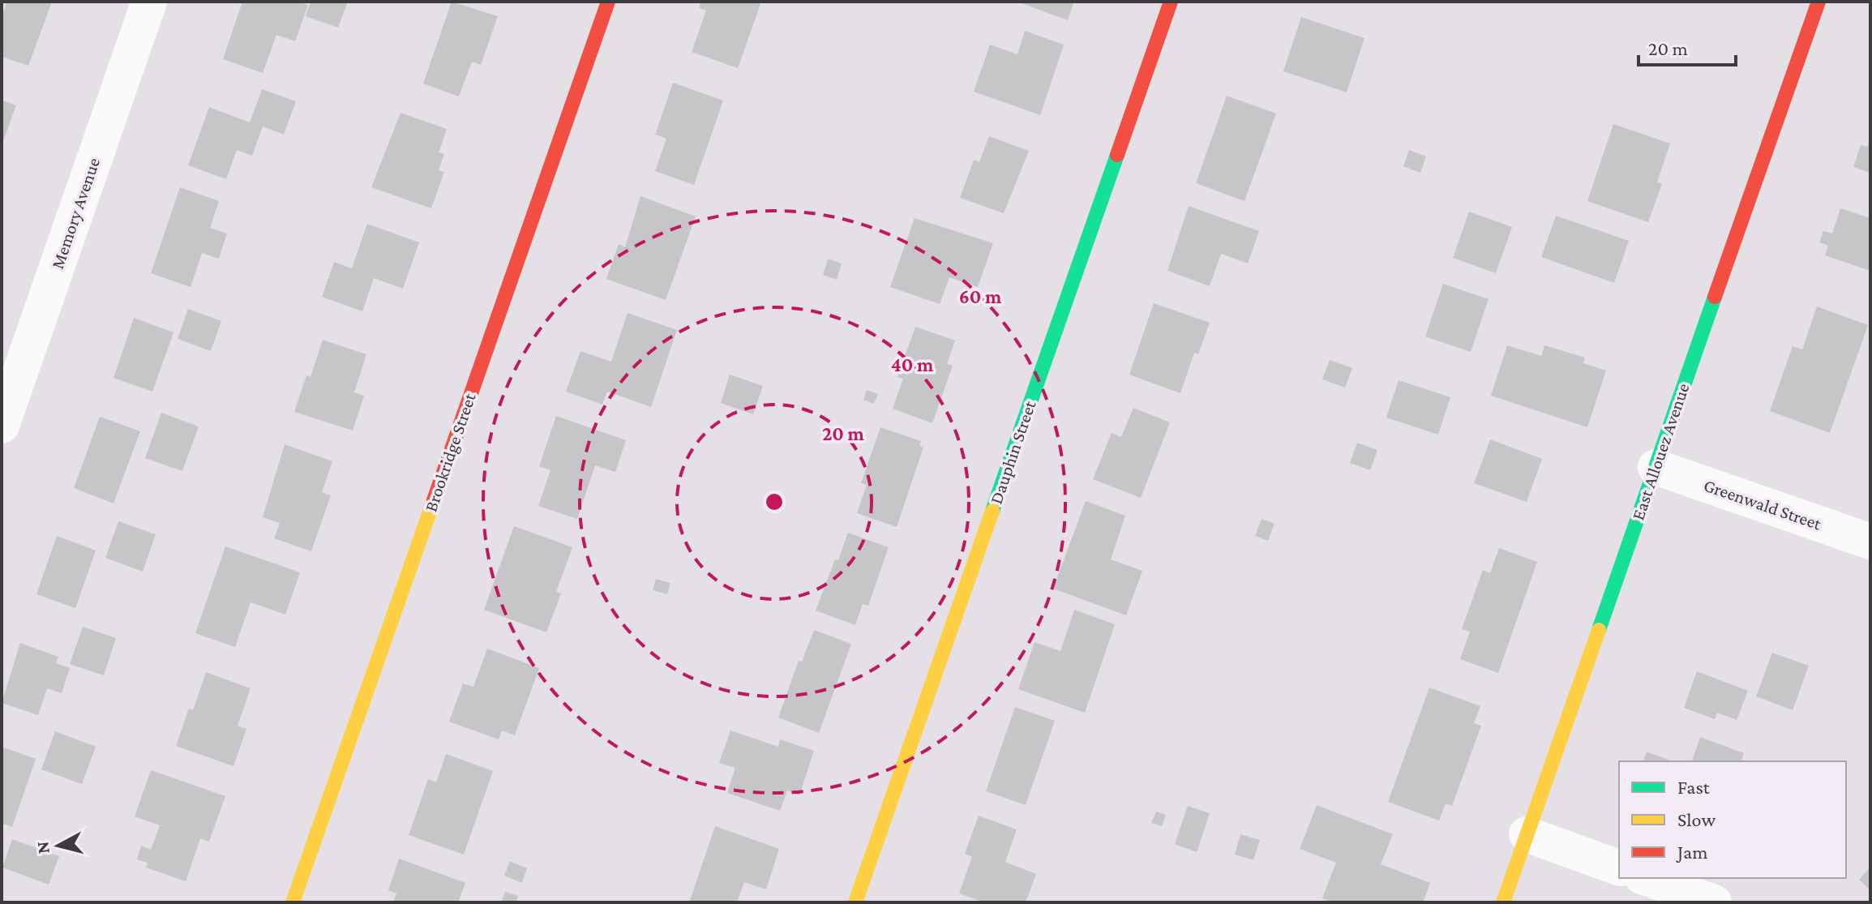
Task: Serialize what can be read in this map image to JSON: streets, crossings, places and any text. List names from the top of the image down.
{
  "streets": {
    "street": [
      "Memory Avenue",
      "East Allouez Avenue",
      "Brookridge Street",
      "Dauphin Street",
      "Greenwald Street"
    ]
  },
  "crossings": [
    ["East Allouez Avenue", "Greenwald Street"]
  ],
  "legend": ["Fast", "Slow", "Jam"],
  "scale_bar": "20 m",
  "north": "left",
  "rings": ["60 m", "40 m", "20 m"]
}
